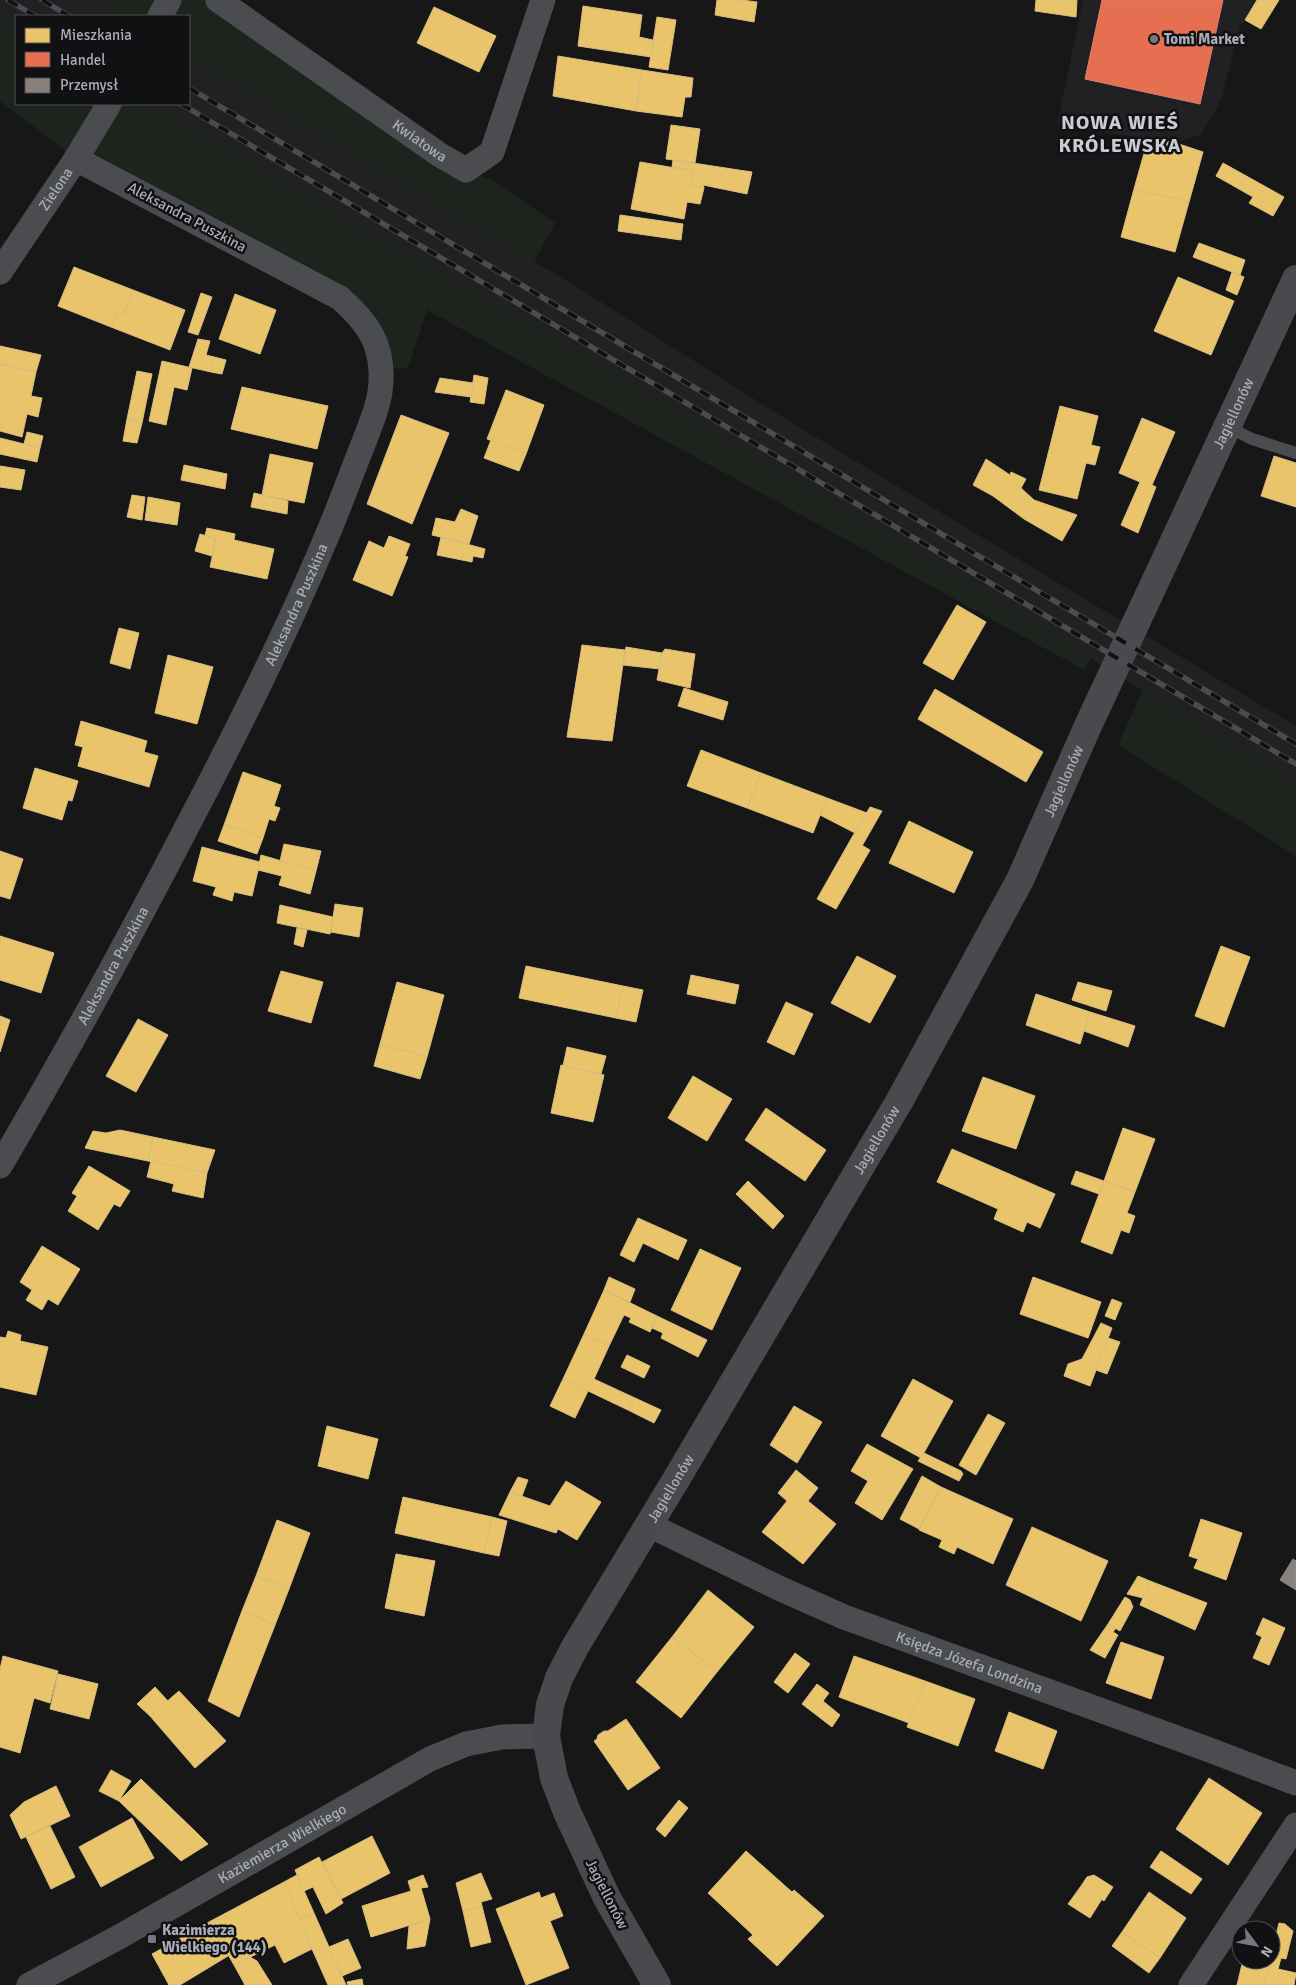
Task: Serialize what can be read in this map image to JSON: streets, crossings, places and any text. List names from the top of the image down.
{
  "streets": {
    "street": [
      "Kwiatowa",
      "Zielona",
      "Aleksandra Puszkina",
      "Jagiellonów",
      "Księdza Józefa Londzina",
      "Kaziemierza Wielkiego"
    ]
  },
  "crossings": [
    ["Zielona", "Aleksandra Puszkina"],
    ["Jagiellonów", "Księdza Józefa Londzina"],
    ["Jagiellonów", "Kaziemierza Wielkiego"]
  ],
  "districts": ["NOWA WIEŚ KRÓLEWSKA"],
  "places": {
    "other": ["Tomi Market"],
    "transit": ["Kazimierza Wielkiego (144)"]
  },
  "legend": ["Mieszkania", "Handel", "Przemysł"],
  "north": "bottom right"
}
